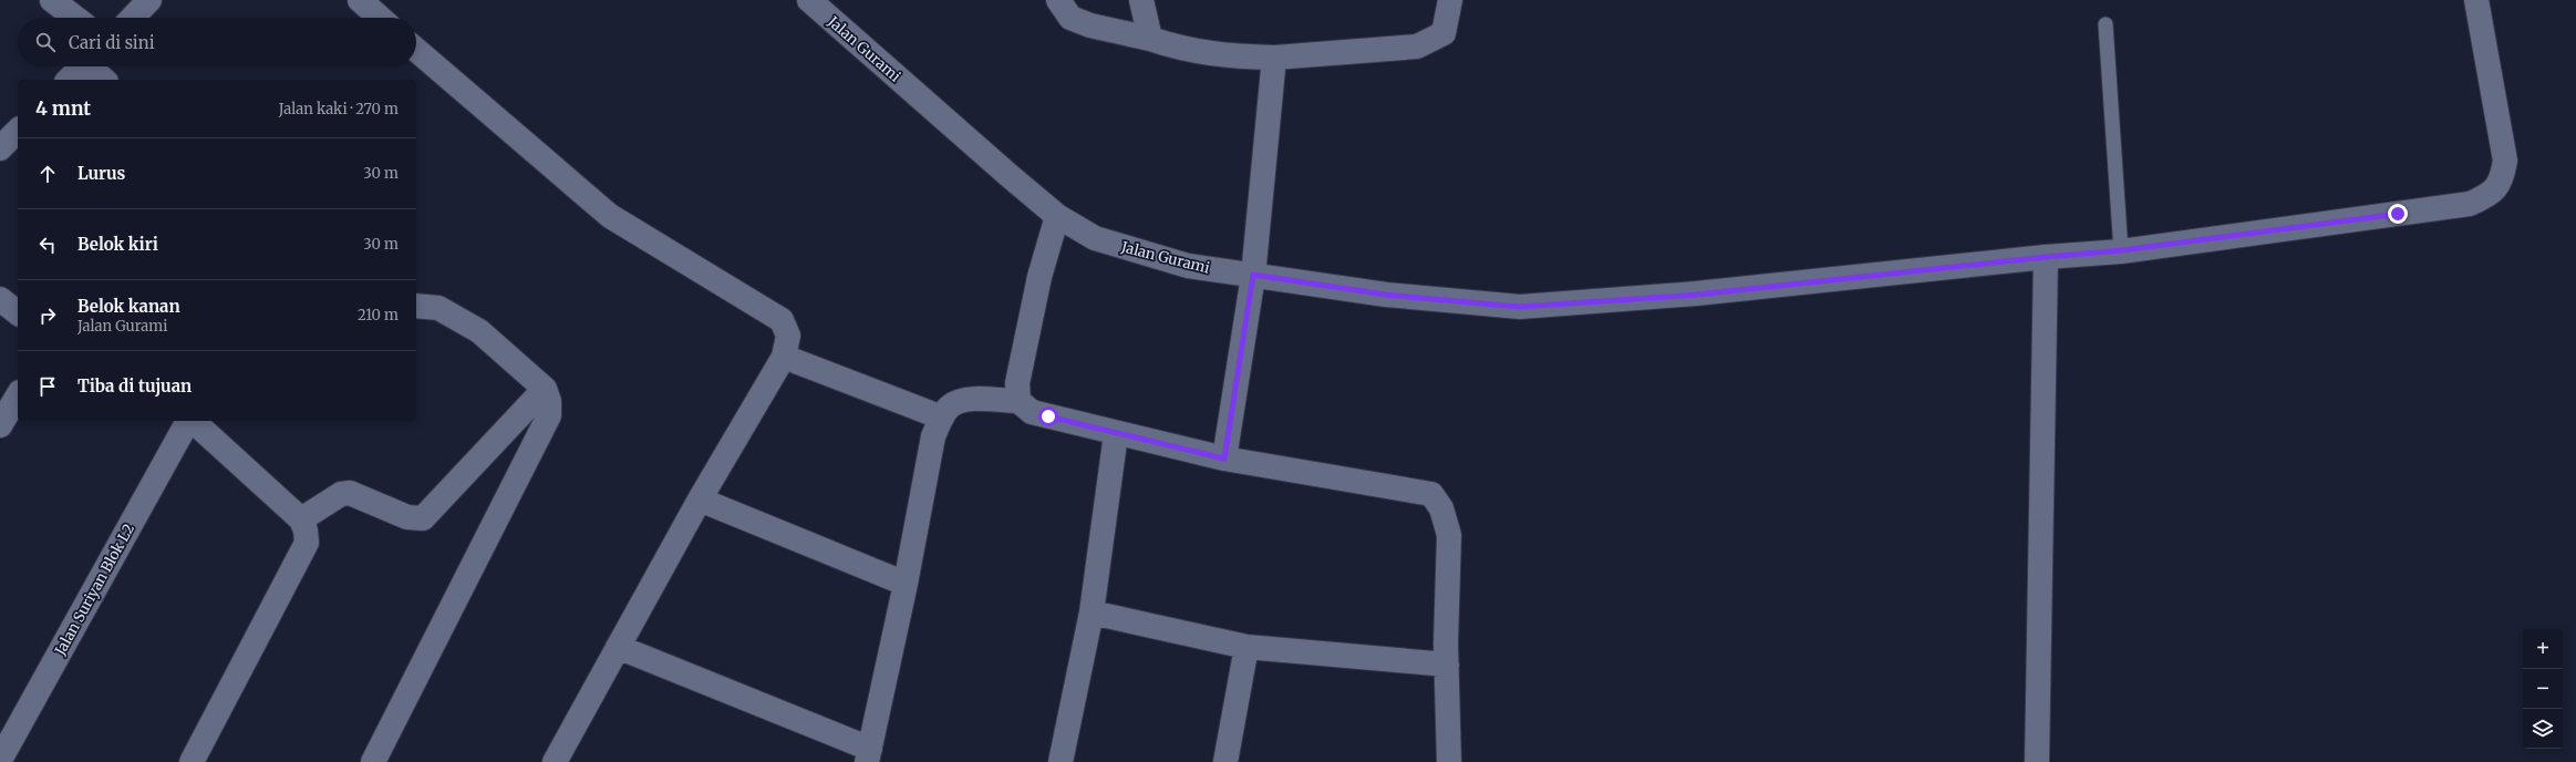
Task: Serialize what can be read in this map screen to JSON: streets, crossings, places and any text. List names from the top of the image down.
{
  "streets": {
    "street": ["Jalan Gurami", "Jalan Suriyan Blok L2"]
  },
  "page": {
    "search": "Cari di sini",
    "heading": ["4 mnt", "Jalan kaki · 270 m"],
    "list": [
      ["Lurus", "30 m"],
      ["Belok kiri", "30 m"],
      ["Belok kanan", "Jalan Gurami", "210 m"],
      "Tiba di tujuan"
    ],
    "map_buttons": ["+", "−"]
  }
}
